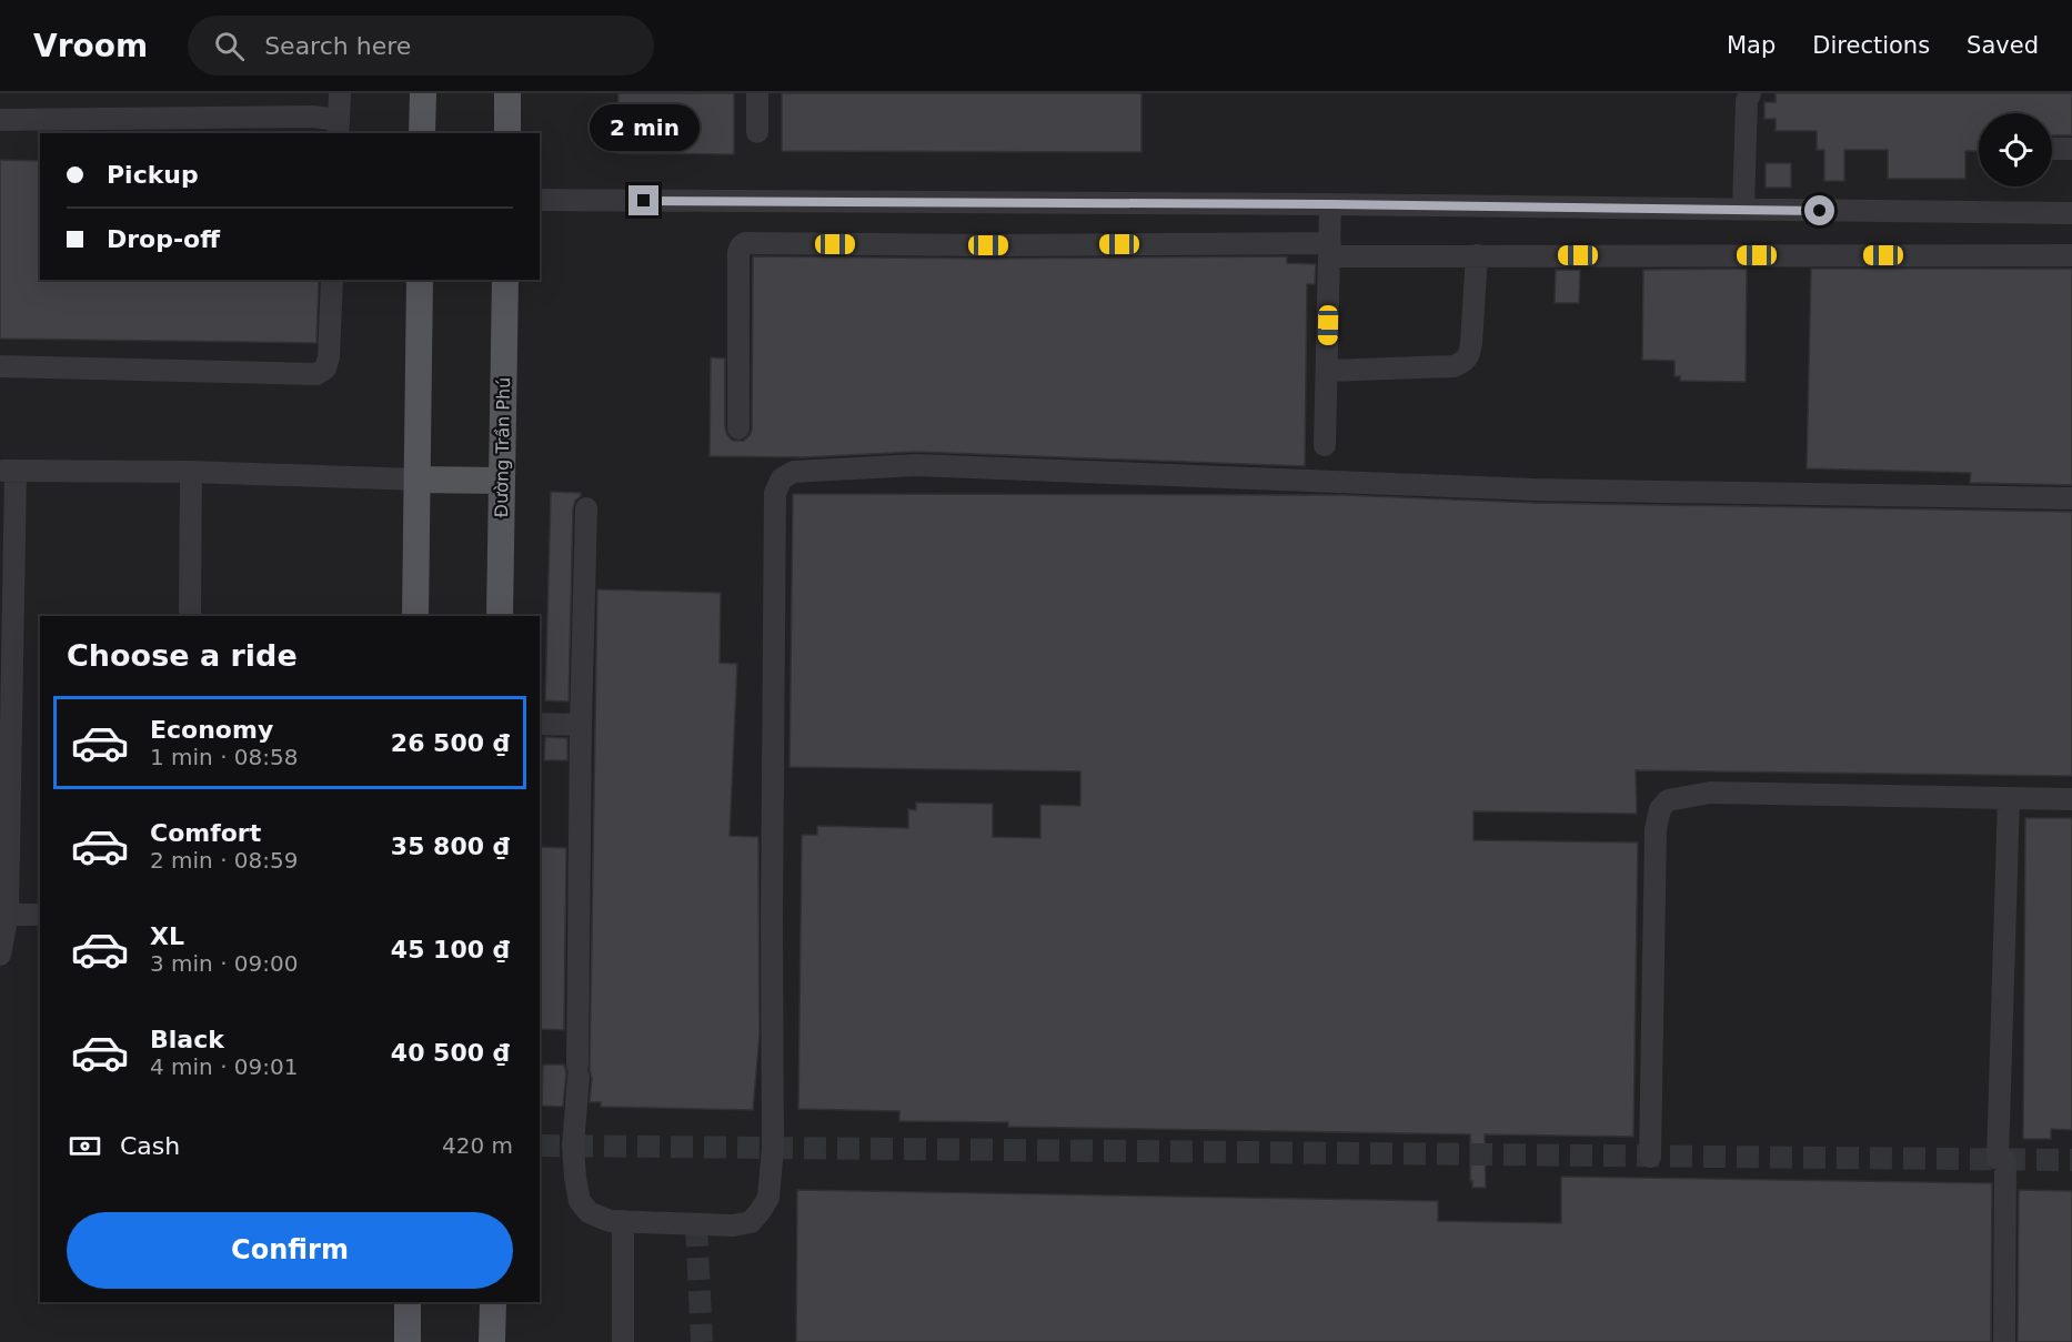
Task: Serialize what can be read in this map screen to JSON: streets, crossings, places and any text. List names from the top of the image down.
{
  "streets": {
    "main road": ["Đường Trần Phú"]
  },
  "page": {
    "header": "Vroom",
    "search": "Search here",
    "nav": ["Map", "Directions", "Saved"],
    "bubble": "2 min",
    "banner": ["Pickup", "Drop-off"],
    "heading": "Choose a ride",
    "list": [
      {
        "name": "Economy",
        "note": "1 min · 08:58",
        "value": "26 500 ₫"
      },
      {
        "name": "Comfort",
        "note": "2 min · 08:59",
        "value": "35 800 ₫"
      },
      {
        "name": "XL",
        "note": "3 min · 09:00",
        "value": "45 100 ₫"
      },
      {
        "name": "Black",
        "note": "4 min · 09:01",
        "value": "40 500 ₫"
      }
    ],
    "pay": ["Cash", "420 m"],
    "buttons": "Confirm"
  }
}
